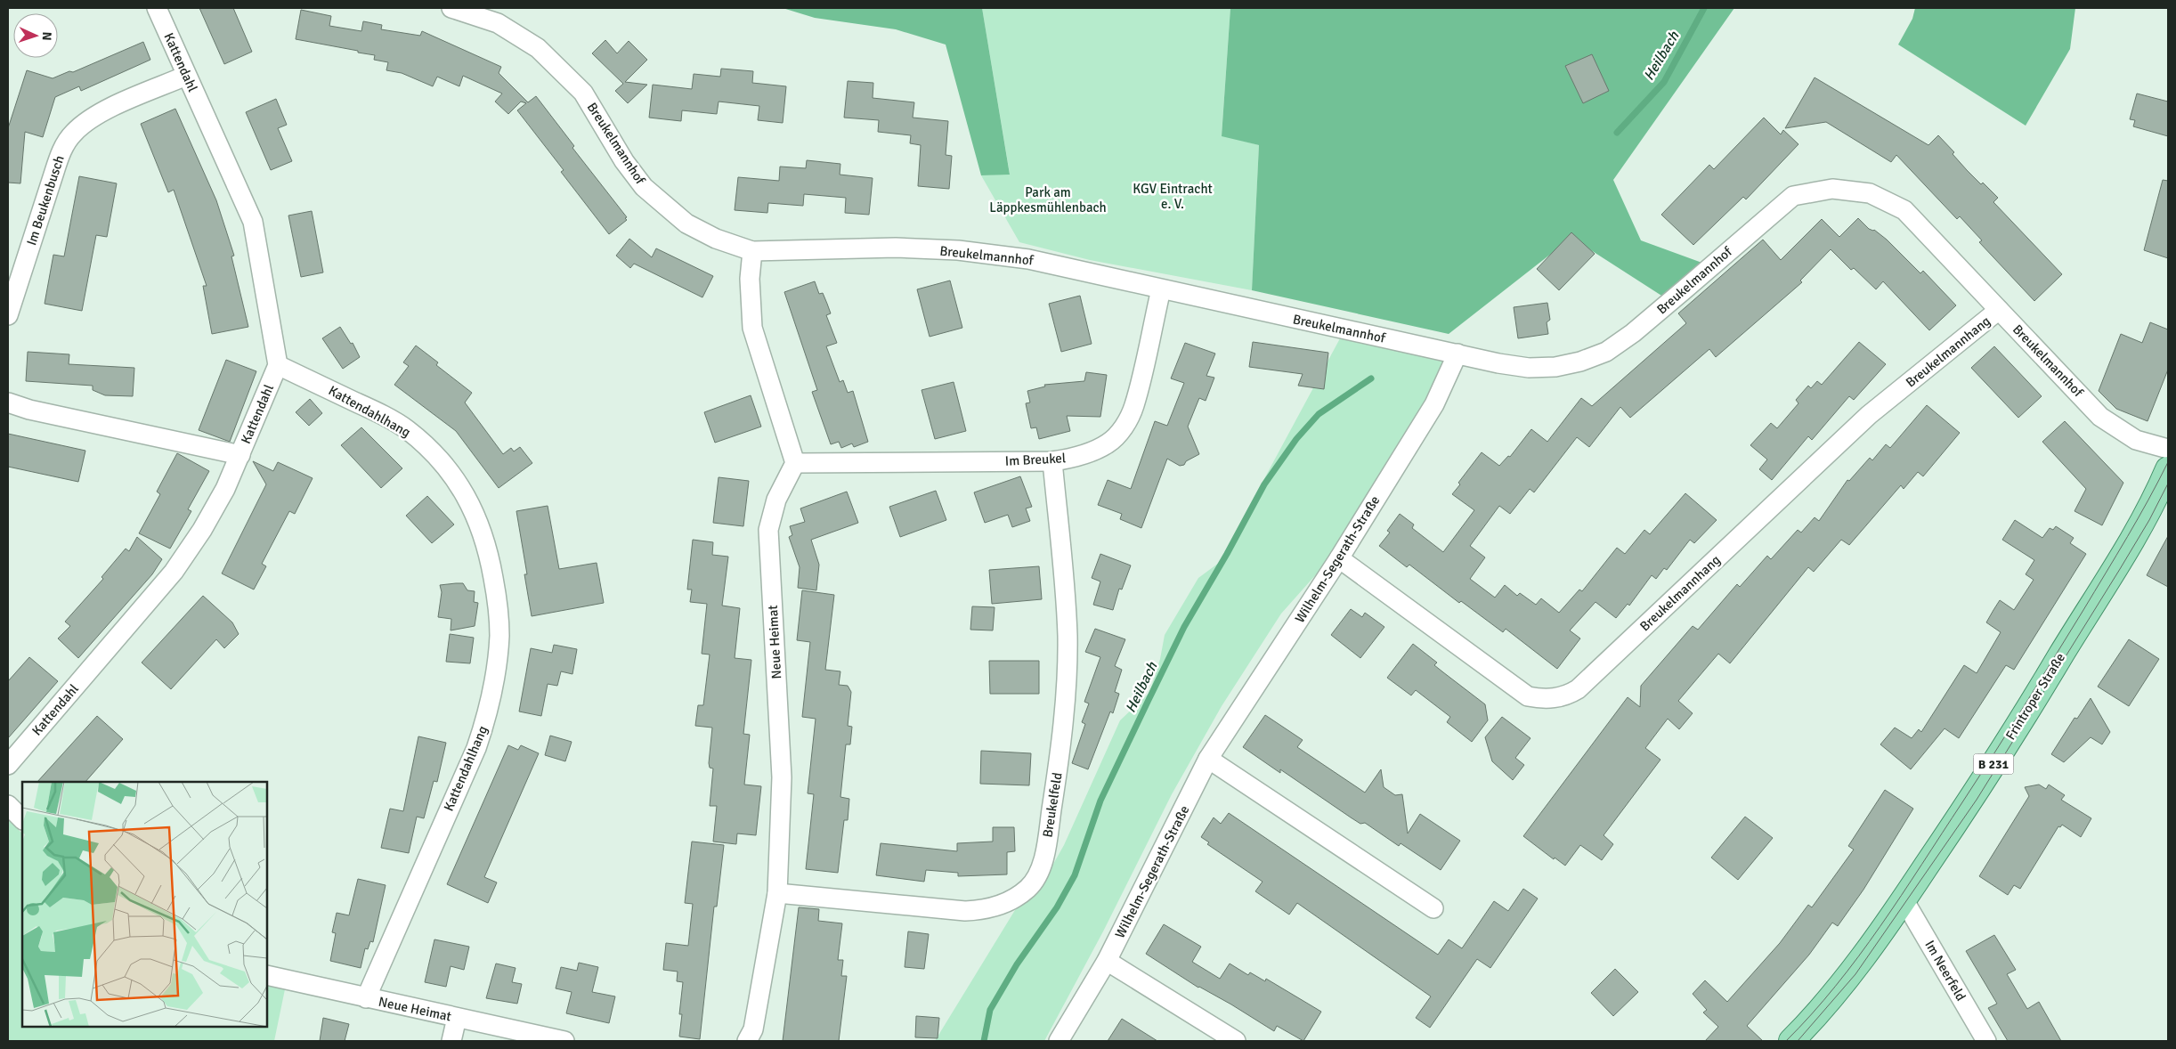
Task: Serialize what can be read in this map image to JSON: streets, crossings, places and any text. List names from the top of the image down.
{
  "streets": {
    "main road": ["Frintroper Straße", "B 231"],
    "street": [
      "Kattendahl",
      "Breukelmannhof",
      "Im Beukenbusch",
      "Breukelmannhang",
      "Kattendahlhang",
      "Im Breukel",
      "Wilhelm-Segerath-Straße",
      "Neue Heimat",
      "Breukelfeld",
      "Im Neerfeld"
    ]
  },
  "crossings": [
    ["Kattendahl", "Im Beukenbusch"],
    ["Kattendahl", "Kattendahlhang"],
    ["Breukelmannhof", "Breukelmannhang"],
    ["Breukelmannhof", "Im Breukel"],
    ["Breukelmannhof", "Wilhelm-Segerath-Straße"],
    ["Breukelmannhang", "Wilhelm-Segerath-Straße"],
    ["Kattendahlhang", "Neue Heimat"],
    ["Im Breukel", "Neue Heimat"],
    ["Im Breukel", "Breukelfeld"],
    ["Neue Heimat", "Breukelfeld"],
    ["Frintroper Straße", "Im Neerfeld"]
  ],
  "water": ["Heilbach"],
  "parks": ["KGV Eintracht e. V.", "Park am Läppkesmühlenbach"],
  "north": "right"
}
